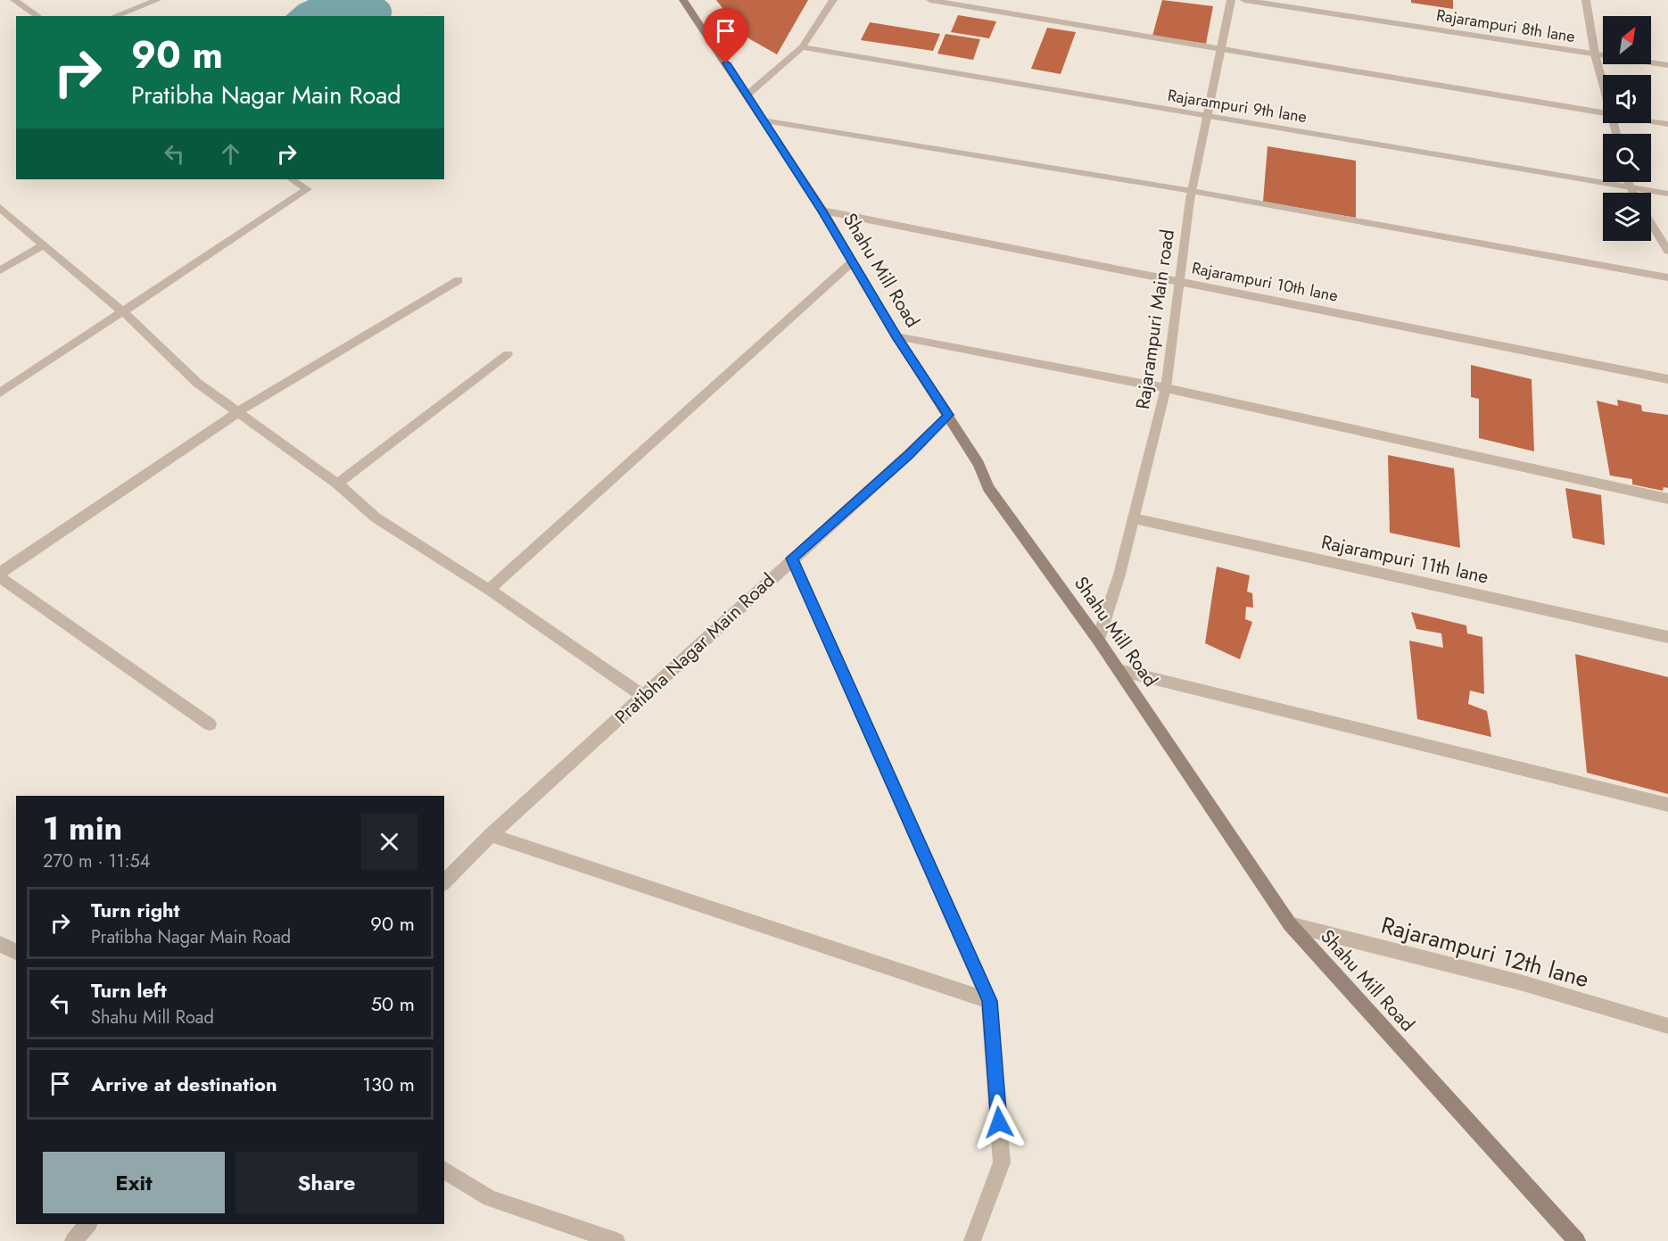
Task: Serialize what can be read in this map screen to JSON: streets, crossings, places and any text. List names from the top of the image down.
{
  "streets": {
    "main road": ["Shahu Mill Road"],
    "street": [
      "Rajarampuri 8th lane",
      "Rajarampuri 9th lane",
      "Rajarampuri 10th lane",
      "Rajarampuri Main road",
      "Rajarampuri 11th lane",
      "Pratibha Nagar Main Road",
      "Rajarampuri 12th lane"
    ]
  },
  "crossings": [
    ["Rajarampuri 9th lane", "Rajarampuri Main road"],
    ["Shahu Mill Road", "Rajarampuri 10th lane"],
    ["Shahu Mill Road", "Rajarampuri Main road"],
    ["Shahu Mill Road", "Pratibha Nagar Main Road"],
    ["Shahu Mill Road", "Rajarampuri 12th lane"],
    ["Rajarampuri 10th lane", "Rajarampuri Main road"],
    ["Rajarampuri Main road", "Rajarampuri 11th lane"]
  ],
  "north": "top right",
  "page": {
    "turn": ["90 m", "Pratibha Nagar Main Road"],
    "heading": ["1 min", "270 m · 11:54"],
    "list": [
      {
        "name": "Turn right",
        "note": "Pratibha Nagar Main Road",
        "value": "90 m"
      },
      {
        "name": "Turn left",
        "note": "Shahu Mill Road",
        "value": "50 m"
      },
      {
        "name": "Arrive at destination",
        "value": "130 m"
      }
    ],
    "buttons": ["Exit", "Share"]
  }
}
